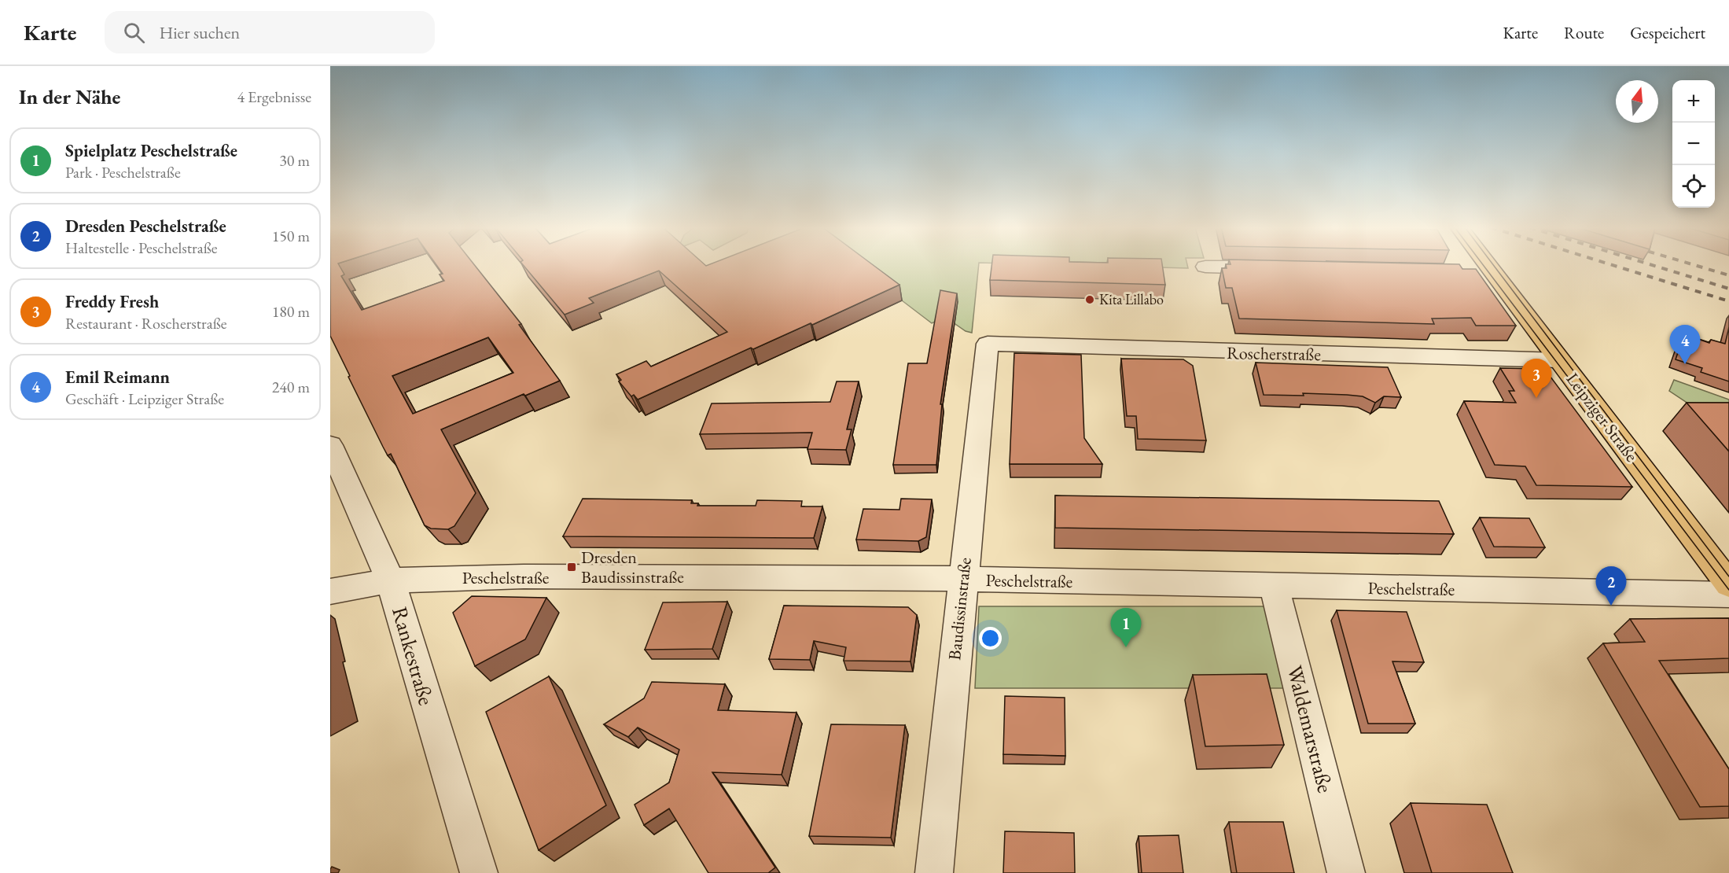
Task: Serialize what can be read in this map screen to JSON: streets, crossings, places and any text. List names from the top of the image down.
{
  "streets": {
    "main road": ["Leipziger Straße"],
    "street": [
      "Roscherstraße",
      "Peschelstraße",
      "Baudissinstraße",
      "Rankestraße",
      "Waldemarstraße"
    ]
  },
  "crossings": [
    ["Roscherstraße", "Leipziger Straße"],
    ["Roscherstraße", "Baudissinstraße"],
    ["Peschelstraße", "Baudissinstraße"],
    ["Peschelstraße", "Rankestraße"],
    ["Peschelstraße", "Waldemarstraße"]
  ],
  "places": {
    "other": ["Kita Lillabo"],
    "transit": ["Dresden Baudissinstraße"]
  },
  "north": "top",
  "page": {
    "header": "Karte",
    "search": "Hier suchen",
    "nav": ["Karte", "Route", "Gespeichert"],
    "heading": ["In der Nähe", "4 Ergebnisse"],
    "map_buttons": ["+", "−"],
    "list": [
      {
        "mark": "1",
        "name": "Spielplatz Peschelstraße",
        "note": "Park · Peschelstraße",
        "value": "30 m"
      },
      {
        "mark": "2",
        "name": "Dresden Peschelstraße",
        "note": "Haltestelle · Peschelstraße",
        "value": "150 m"
      },
      {
        "mark": "3",
        "name": "Freddy Fresh",
        "note": "Restaurant · Roscherstraße",
        "value": "180 m"
      },
      {
        "mark": "4",
        "name": "Emil Reimann",
        "note": "Geschäft · Leipziger Straße",
        "value": "240 m"
      }
    ],
    "pins": [
      "4",
      "3",
      "2",
      "1"
    ]
  }
}
